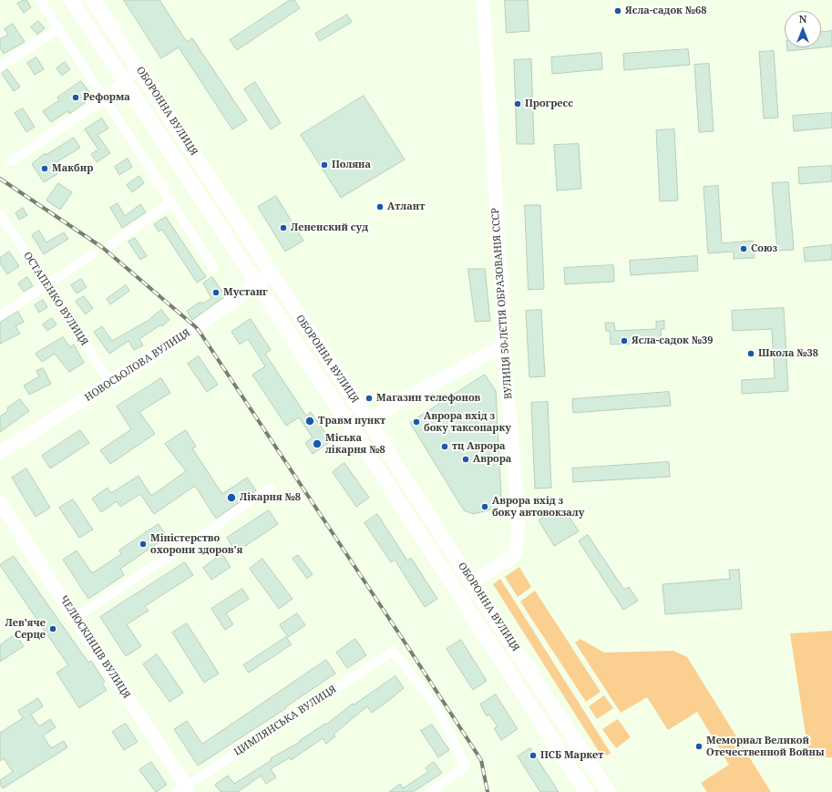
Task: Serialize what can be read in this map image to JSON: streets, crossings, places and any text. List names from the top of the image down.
{
  "streets": {
    "main road": ["ОБОРОННА ВУЛИЦЯ"],
    "street": [
      "ОСТАПЕНКО ВУЛИЦЯ",
      "ВУЛИЦЯ 50-ЛЄТІЯ ОБРАЗОВАНІЯ СССР",
      "НОВОСЬОЛОВА ВУЛИЦЯ",
      "ЧЕЛЮСКІНЦІВ ВУЛИЦЯ",
      "ЦИМЛЯНСЬКА ВУЛИЦЯ"
    ]
  },
  "crossings": [
    ["ОБОРОННА ВУЛИЦЯ", "ВУЛИЦЯ 50-ЛЄТІЯ ОБРАЗОВАНІЯ СССР"],
    ["ОБОРОННА ВУЛИЦЯ", "НОВОСЬОЛОВА ВУЛИЦЯ"],
    ["ОСТАПЕНКО ВУЛИЦЯ", "НОВОСЬОЛОВА ВУЛИЦЯ"],
    ["ЧЕЛЮСКІНЦІВ ВУЛИЦЯ", "ЦИМЛЯНСЬКА ВУЛИЦЯ"]
  ],
  "places": [
    "Ясла-садок №68",
    "Реформа",
    "Прогресс",
    "Поляна",
    "Макбир",
    "Атлант",
    "Лененский суд",
    "Союз",
    "Мустанг",
    "Ясла-садок №39",
    "Школа №38",
    "Магазин телефонов",
    "Травм пункт",
    "Аврора вхід з боку таксопарку",
    "Міська лікарня №8",
    "тц Аврора",
    "Аврора",
    "Лікарня №8",
    "Аврора вхід з боку автовокзалу",
    "Міністерство охорони здоров'я",
    "Лев'яче Серце",
    "Мемориал Великой Отечественной Войны",
    "ПСБ Маркет"
  ],
  "north": "top"
}
